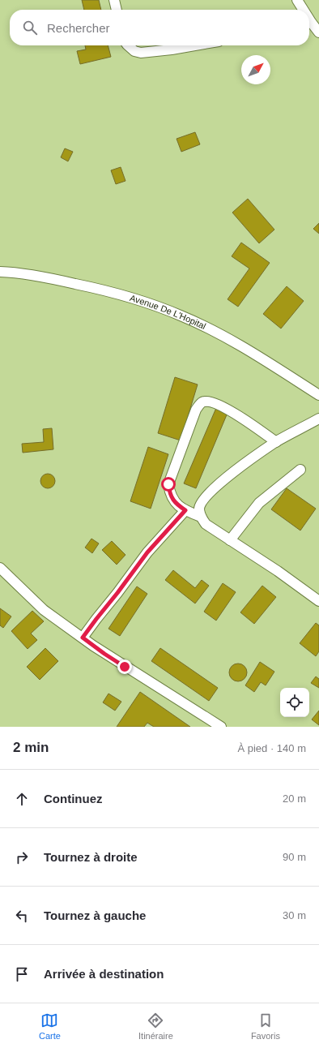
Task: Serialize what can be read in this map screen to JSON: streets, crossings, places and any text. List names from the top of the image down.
{
  "streets": {
    "street": ["Avenue De L'Hopital"]
  },
  "north": "top right",
  "page": {
    "search": "Rechercher",
    "heading": ["2 min", "À pied · 140 m"],
    "list": [
      ["Continuez", "20 m"],
      ["Tournez à droite", "90 m"],
      ["Tournez à gauche", "30 m"],
      "Arrivée à destination"
    ],
    "nav": ["Carte", "Itinéraire", "Favoris"]
  }
}
